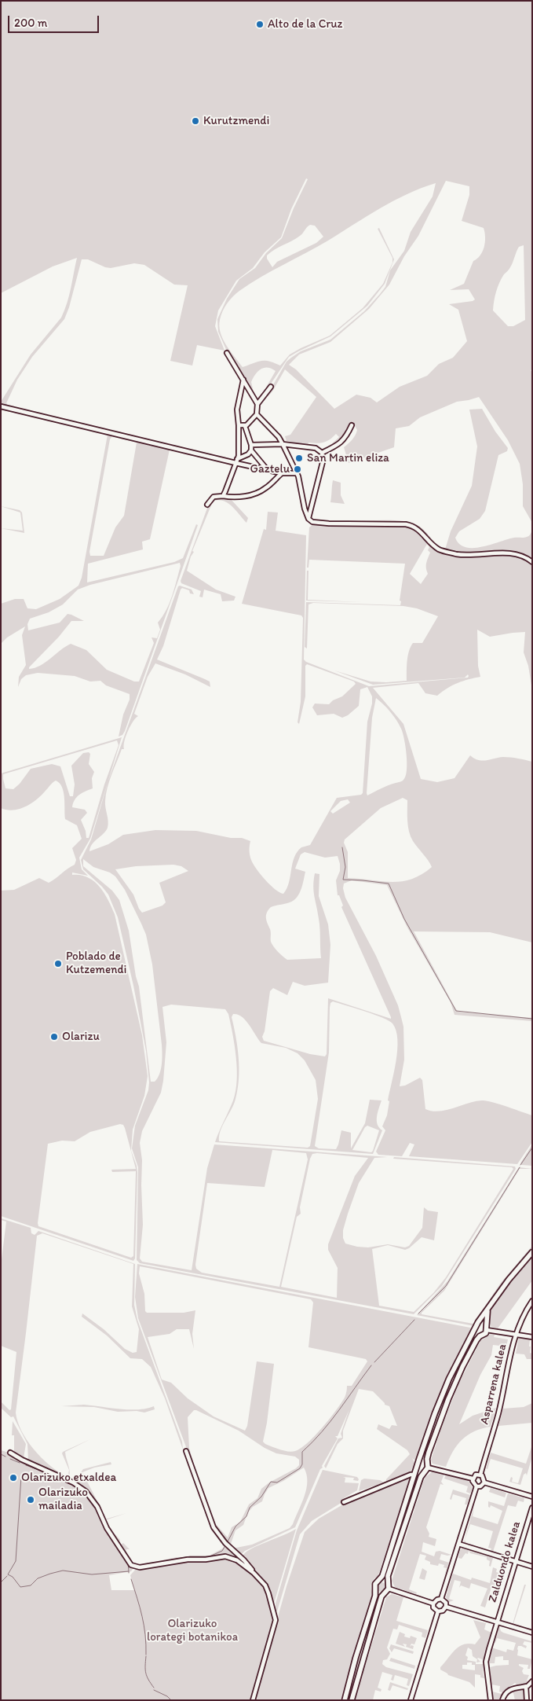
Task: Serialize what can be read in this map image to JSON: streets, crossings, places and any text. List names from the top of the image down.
{
  "streets": {
    "street": ["Asparrena kalea", "Zalduondo kalea"]
  },
  "parks": ["Olarizuko lorategi botanikoa"],
  "places": [
    "Alto de la Cruz",
    "Kurutzmendi",
    "San Martin eliza",
    "Gaztelu",
    "Poblado de Kutzemendi",
    "Olarizu",
    "Olarizuko etxaldea",
    "Olarizuko mailadia"
  ],
  "scale_bar": "200 m"
}
